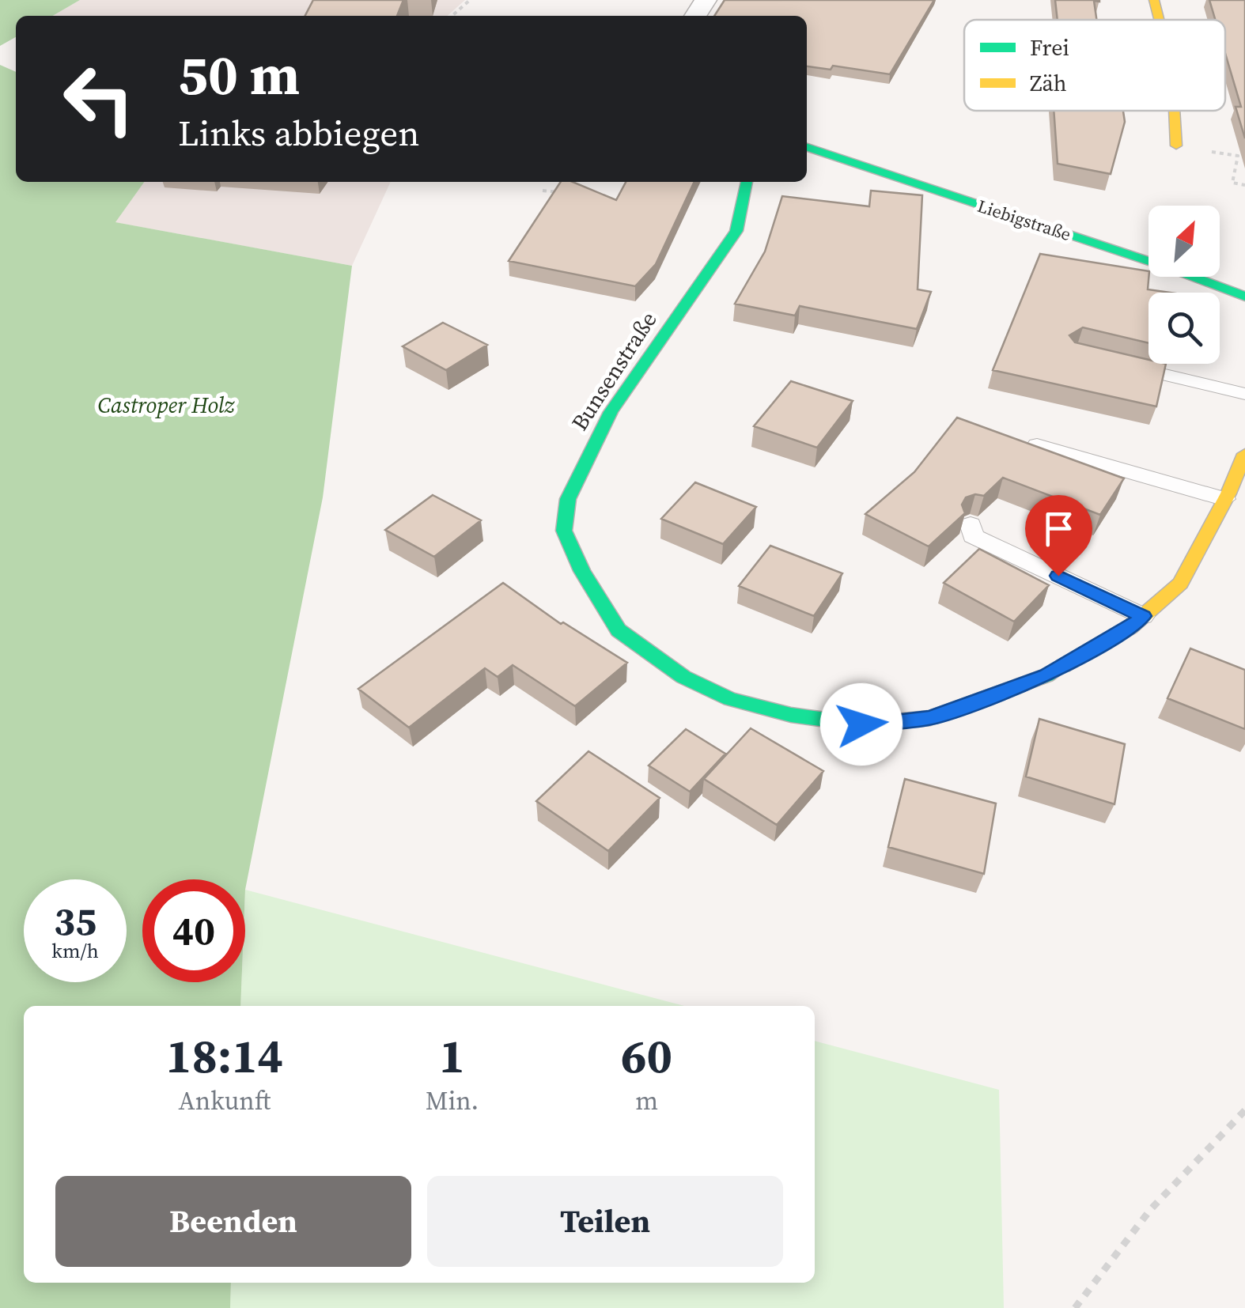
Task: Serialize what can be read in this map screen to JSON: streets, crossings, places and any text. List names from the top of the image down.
{
  "streets": {
    "street": ["Liebigstraße", "Bunsenstraße"]
  },
  "parks": ["Castroper Holz"],
  "legend": ["Frei", "Zäh"],
  "north": "top right",
  "page": {
    "turn": ["50 m", "Links abbiegen"],
    "speed": "35 km/h",
    "limit": "40",
    "eta": [
      "18:14",
      "Ankunft",
      "1",
      "Min.",
      "60",
      "m"
    ],
    "buttons": ["Beenden", "Teilen"]
  }
}
